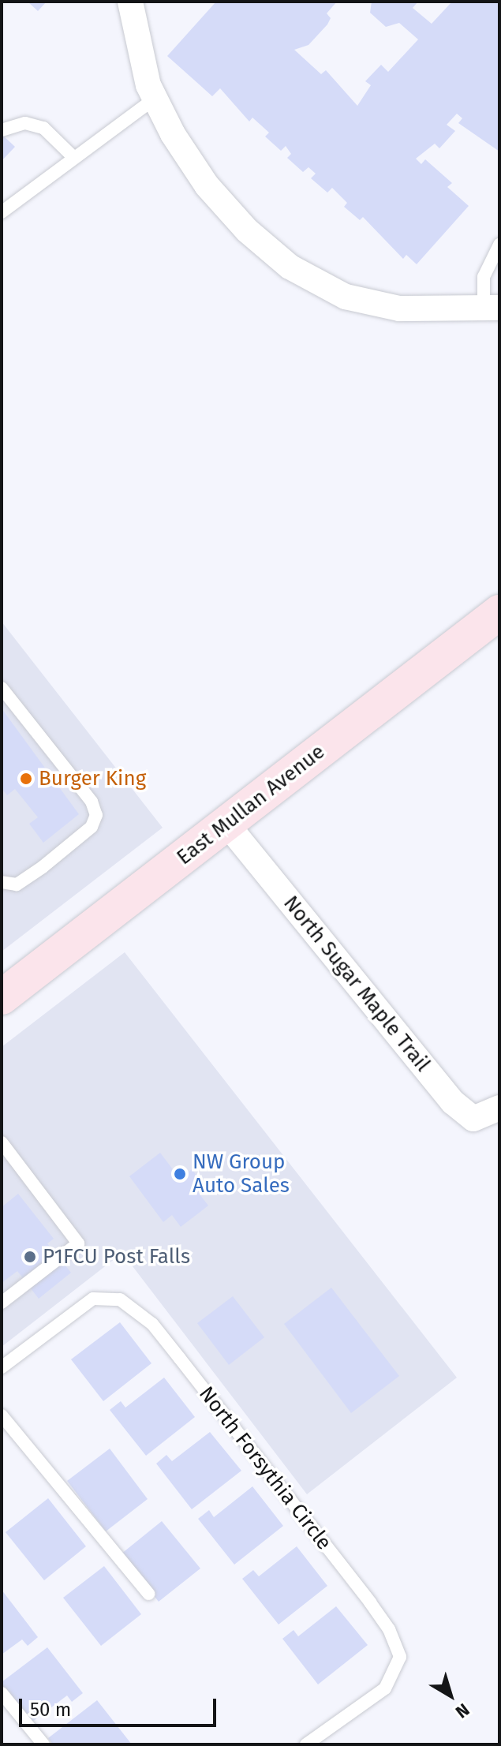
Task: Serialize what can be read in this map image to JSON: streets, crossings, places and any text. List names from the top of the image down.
{
  "streets": {
    "main road": ["East Mullan Avenue"],
    "street": ["North Sugar Maple Trail"],
    "lane": ["North Forsythia Circle"]
  },
  "crossings": [
    ["East Mullan Avenue", "North Sugar Maple Trail"]
  ],
  "places": ["Burger King", "NW Group Auto Sales", "P1FCU Post Falls"],
  "scale_bar": "50 m",
  "north": "bottom right"
}
